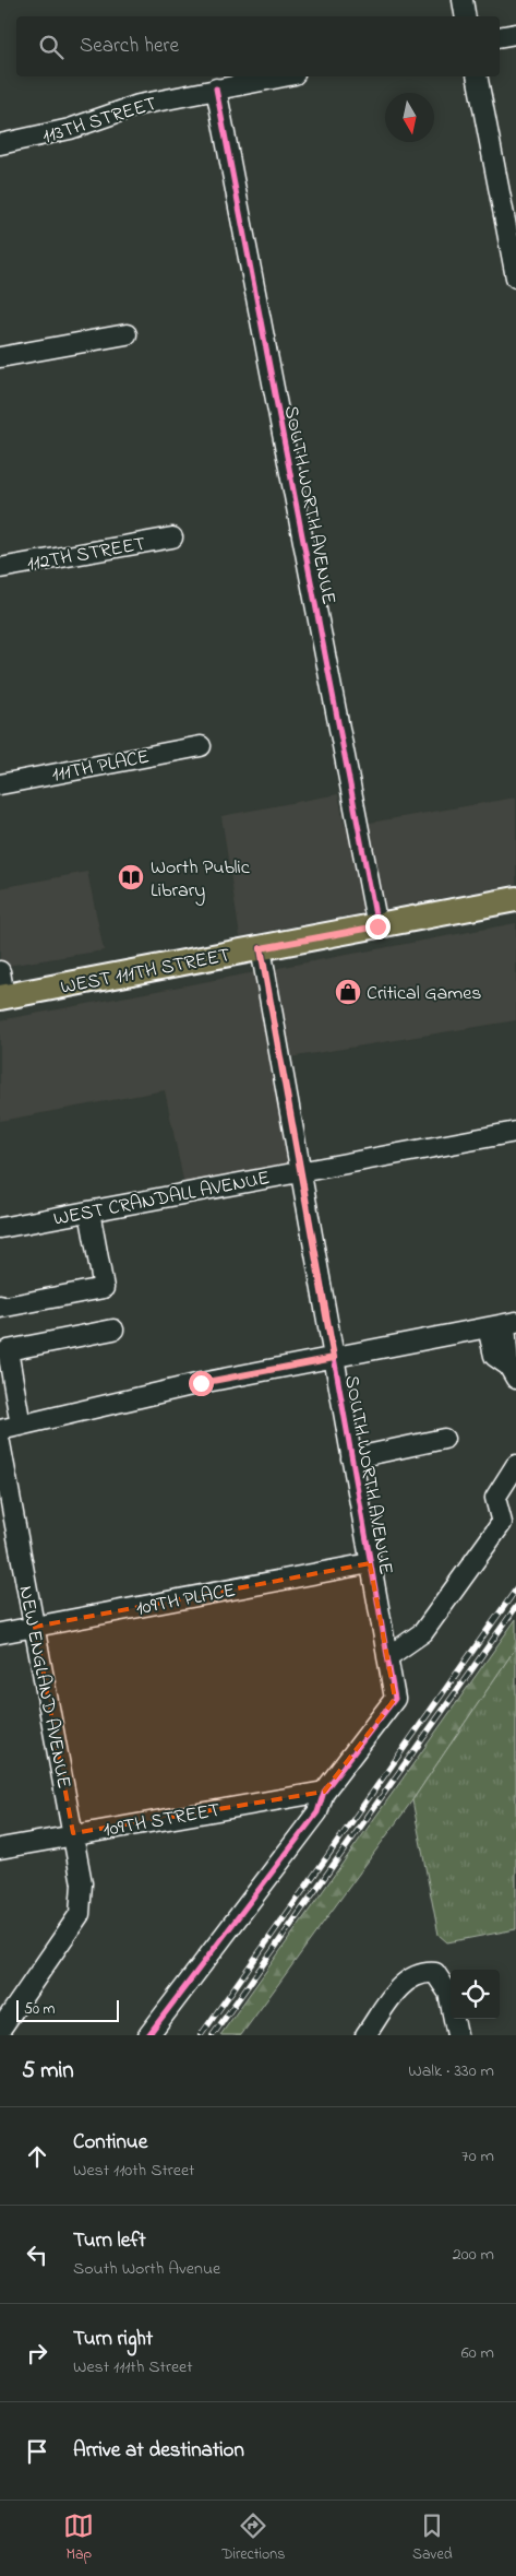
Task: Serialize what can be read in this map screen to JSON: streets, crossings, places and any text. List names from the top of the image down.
{
  "streets": {
    "main road": ["WEST 111TH STREET"],
    "street": [
      "113TH STREET",
      "SOUTH WORTH AVENUE",
      "112TH STREET",
      "111TH PLACE",
      "WEST CRANDALL AVENUE",
      "109TH PLACE",
      "NEW ENGLAND AVENUE",
      "109TH STREET"
    ]
  },
  "crossings": [
    ["113TH STREET", "SOUTH WORTH AVENUE"],
    ["SOUTH WORTH AVENUE", "WEST 111TH STREET"],
    ["SOUTH WORTH AVENUE", "WEST CRANDALL AVENUE"],
    ["SOUTH WORTH AVENUE", "109TH PLACE"],
    ["SOUTH WORTH AVENUE", "109TH STREET"],
    ["109TH PLACE", "NEW ENGLAND AVENUE"],
    ["NEW ENGLAND AVENUE", "109TH STREET"]
  ],
  "places": {
    "library": ["Worth Public Library"],
    "shop": ["Critical Games"]
  },
  "scale_bar": "50 m",
  "north": "bottom",
  "page": {
    "search": "Search here",
    "scale": "50 m",
    "heading": ["5 min", "Walk · 330 m"],
    "list": [
      ["Continue", "West 110th Street", "70 m"],
      ["Turn left", "South Worth Avenue", "200 m"],
      ["Turn right", "West 111th Street", "60 m"],
      "Arrive at destination"
    ],
    "nav": ["Map", "Directions", "Saved"]
  }
}
